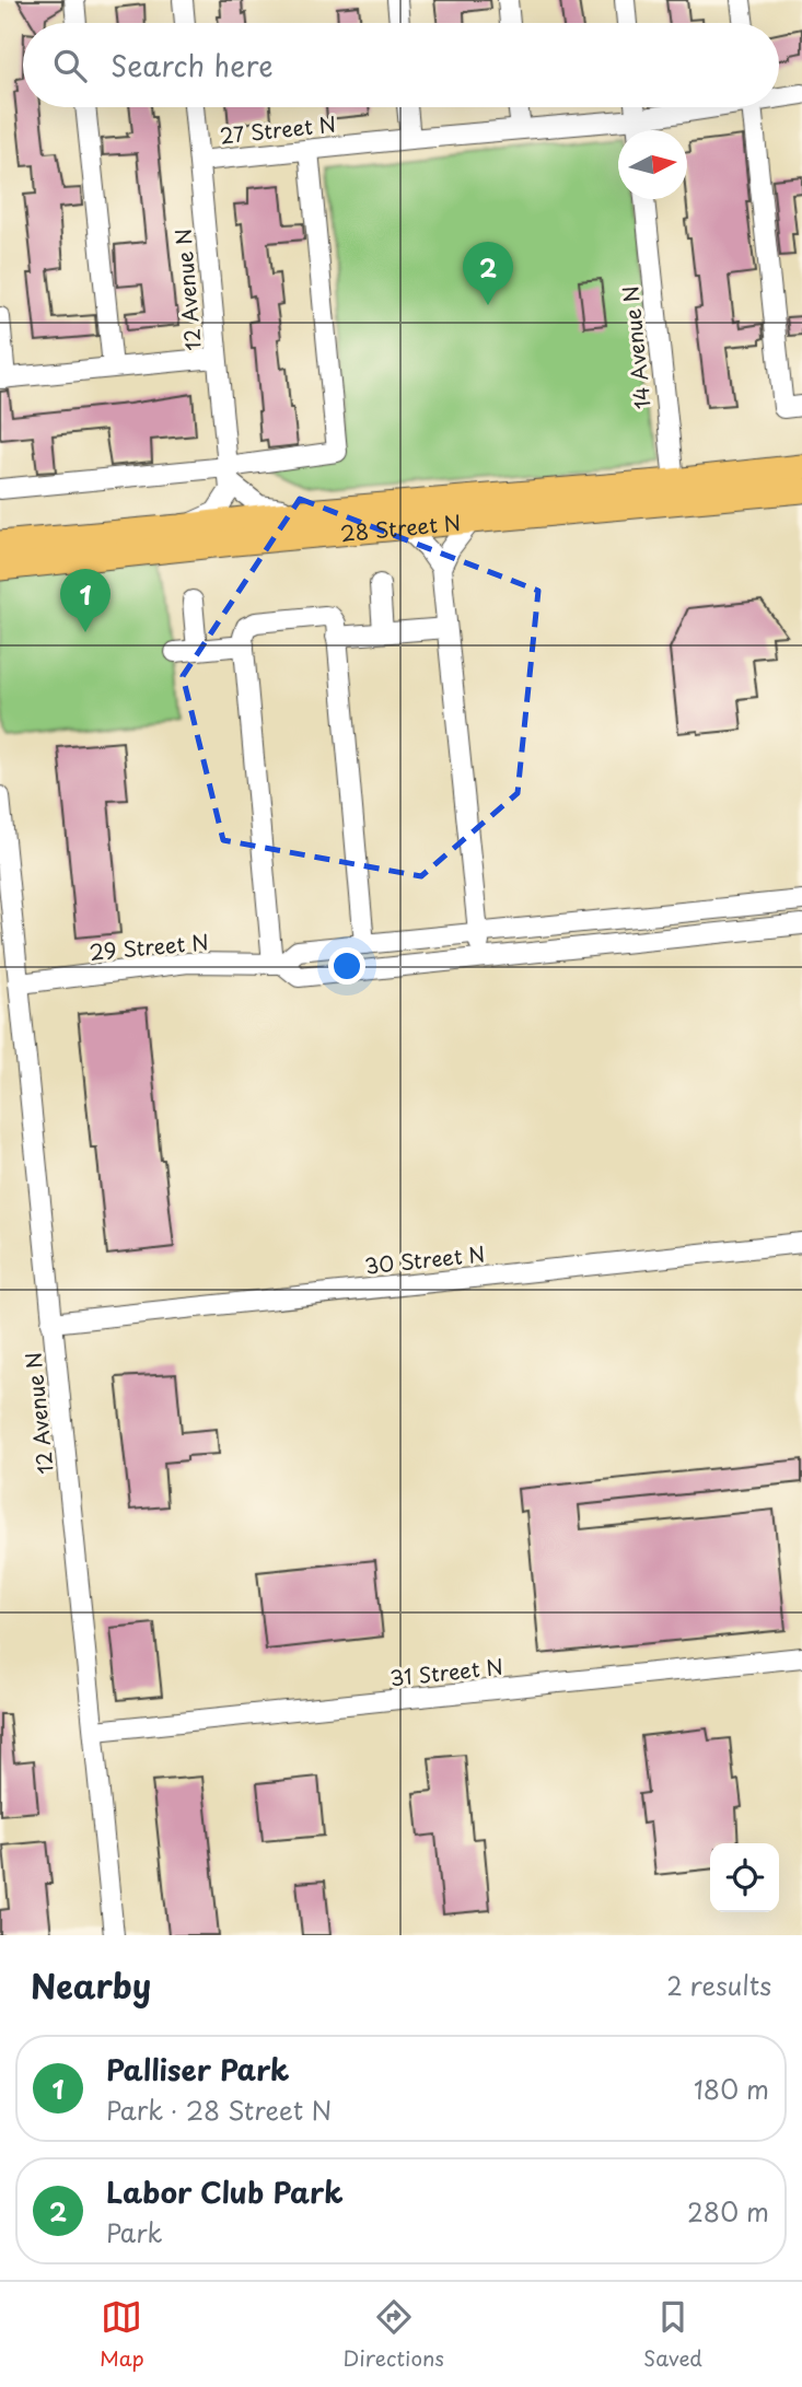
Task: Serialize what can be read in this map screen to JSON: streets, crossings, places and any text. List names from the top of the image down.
{
  "streets": {
    "main road": ["28 Street N"],
    "street": [
      "27 Street N",
      "12 Avenue N",
      "14 Avenue N",
      "29 Street N",
      "30 Street N",
      "31 Street N"
    ]
  },
  "crossings": [
    ["27 Street N", "12 Avenue N"],
    ["12 Avenue N", "29 Street N"],
    ["12 Avenue N", "30 Street N"],
    ["12 Avenue N", "31 Street N"],
    ["14 Avenue N", "28 Street N"]
  ],
  "north": "right",
  "page": {
    "search": "Search here",
    "pins": ["2", "1"],
    "heading": ["Nearby", "2 results"],
    "list": [
      {
        "mark": "1",
        "name": "Palliser Park",
        "note": "Park · 28 Street N",
        "value": "180 m"
      },
      {
        "mark": "2",
        "name": "Labor Club Park",
        "note": "Park",
        "value": "280 m"
      }
    ],
    "nav": ["Map", "Directions", "Saved"]
  }
}
